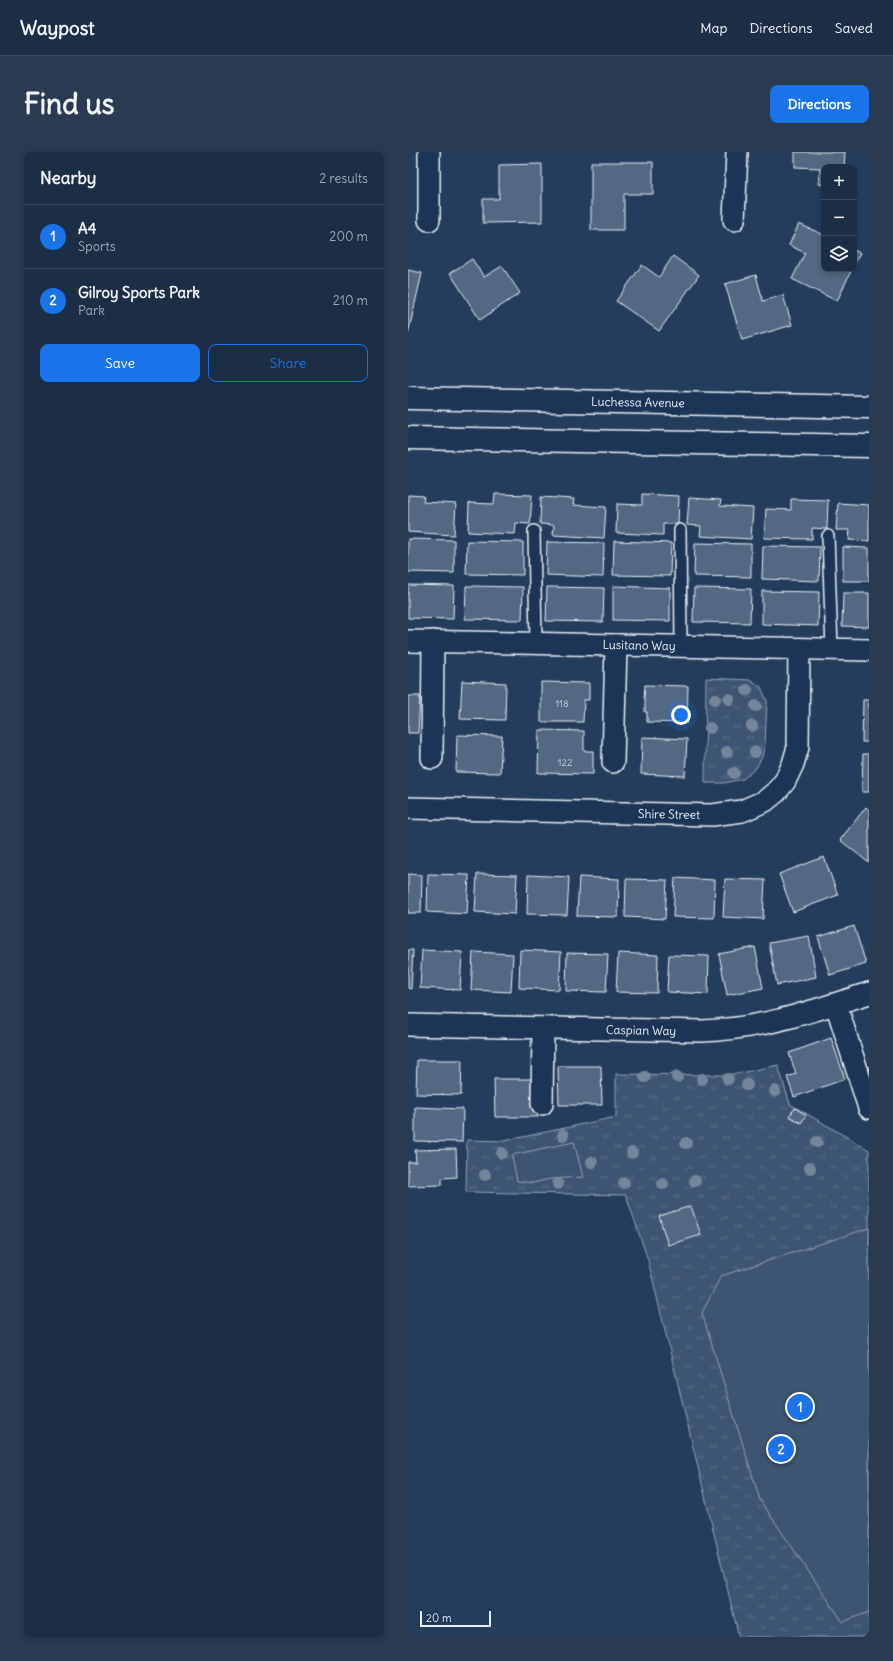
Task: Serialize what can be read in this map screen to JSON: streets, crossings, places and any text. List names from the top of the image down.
{
  "streets": {
    "street": [
      "Luchessa Avenue",
      "Lusitano Way",
      "Shire Street",
      "Caspian Way"
    ]
  },
  "crossings": [
    ["Lusitano Way", "Shire Street"]
  ],
  "house_numbers": ["118", "122"],
  "scale_bar": "20 m",
  "page": {
    "header": "Waypost",
    "nav": ["Map", "Directions", "Saved"],
    "buttons": [
      "Directions",
      ["Save", "Share"]
    ],
    "title": "Find us",
    "heading": ["Nearby", "2 results"],
    "map_buttons": ["+", "−"],
    "list": [
      {
        "mark": "1",
        "name": "A4",
        "note": "Sports",
        "value": "200 m"
      },
      {
        "mark": "2",
        "name": "Gilroy Sports Park",
        "note": "Park",
        "value": "210 m"
      }
    ],
    "pins": ["1", "2"],
    "scale": "20 m"
  }
}
